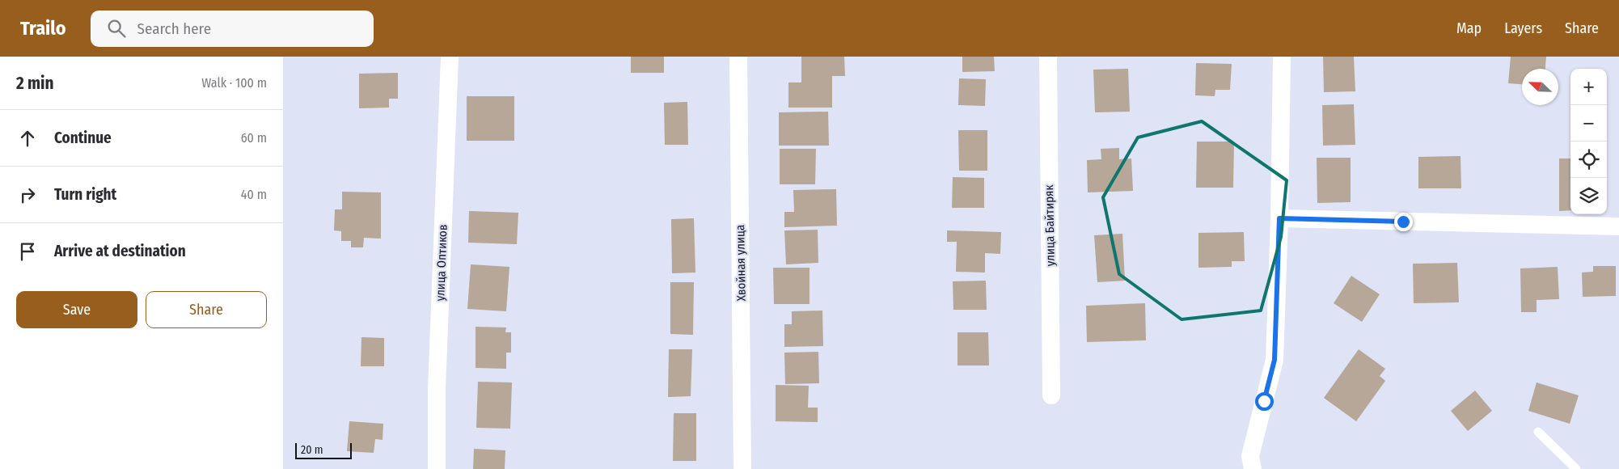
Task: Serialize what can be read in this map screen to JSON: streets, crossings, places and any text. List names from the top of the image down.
{
  "streets": {
    "street": ["улица Байтиряк", "улица Оптиков", "Хвойная улица"]
  },
  "scale_bar": "20 m",
  "north": "top left",
  "page": {
    "header": "Trailo",
    "search": "Search here",
    "nav": ["Map", "Layers", "Share"],
    "heading": ["2 min", "Walk · 100 m"],
    "map_buttons": ["+", "−"],
    "list": [
      ["Continue", "60 m"],
      ["Turn right", "40 m"],
      "Arrive at destination"
    ],
    "buttons": ["Save", "Share"],
    "scale": "20 m"
  }
}
